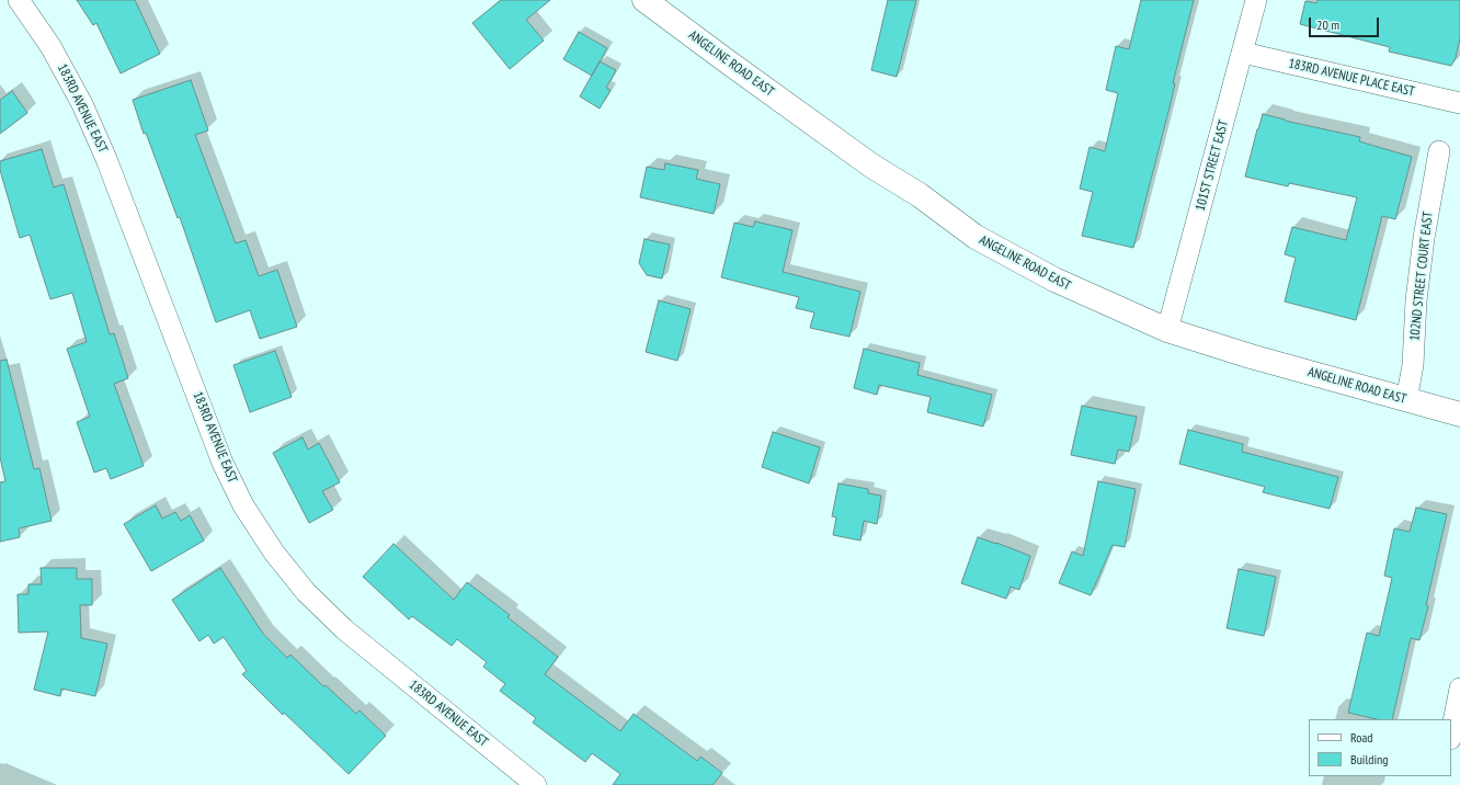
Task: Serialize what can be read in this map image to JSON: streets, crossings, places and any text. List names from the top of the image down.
{
  "streets": {
    "street": [
      "ANGELINE ROAD EAST",
      "183RD AVENUE PLACE EAST",
      "183RD AVENUE EAST",
      "101ST STREET EAST",
      "102ND STREET COURT EAST"
    ]
  },
  "crossings": [
    ["ANGELINE ROAD EAST", "101ST STREET EAST"],
    ["ANGELINE ROAD EAST", "102ND STREET COURT EAST"],
    ["183RD AVENUE PLACE EAST", "101ST STREET EAST"]
  ],
  "legend": ["Road", "Building"],
  "scale_bar": "20 m"
}
